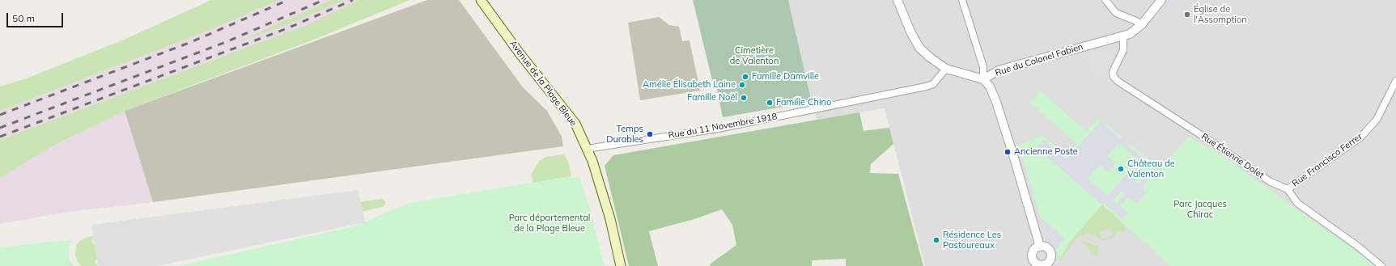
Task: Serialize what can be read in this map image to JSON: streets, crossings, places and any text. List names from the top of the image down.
{
  "streets": {
    "main road": ["Avenue de la Plage Bleue"],
    "street": [
      "Rue du Colonel Fabien",
      "Rue du 11 Novembre 1918",
      "Rue Étienne Dolet",
      "Rue Francisco Ferrer"
    ]
  },
  "crossings": [
    ["Rue du Colonel Fabien", "Rue Étienne Dolet"],
    ["Avenue de la Plage Bleue", "Rue du 11 Novembre 1918"],
    ["Rue Étienne Dolet", "Rue Francisco Ferrer"]
  ],
  "parks": ["Cimetière de Valenton", "Parc Jacques Chirac", "Parc départemental de la Plage Bleue"],
  "places": [
    "Église de l'Assomption",
    "Famille Damville",
    "Amélie Élisabeth Laine",
    "Famille Noël",
    "Famille Chino",
    "Temps Durables",
    "Ancienne Poste",
    "Château de Valenton",
    "Résidence Les Pastoureaux"
  ],
  "scale_bar": "50 m"
}
